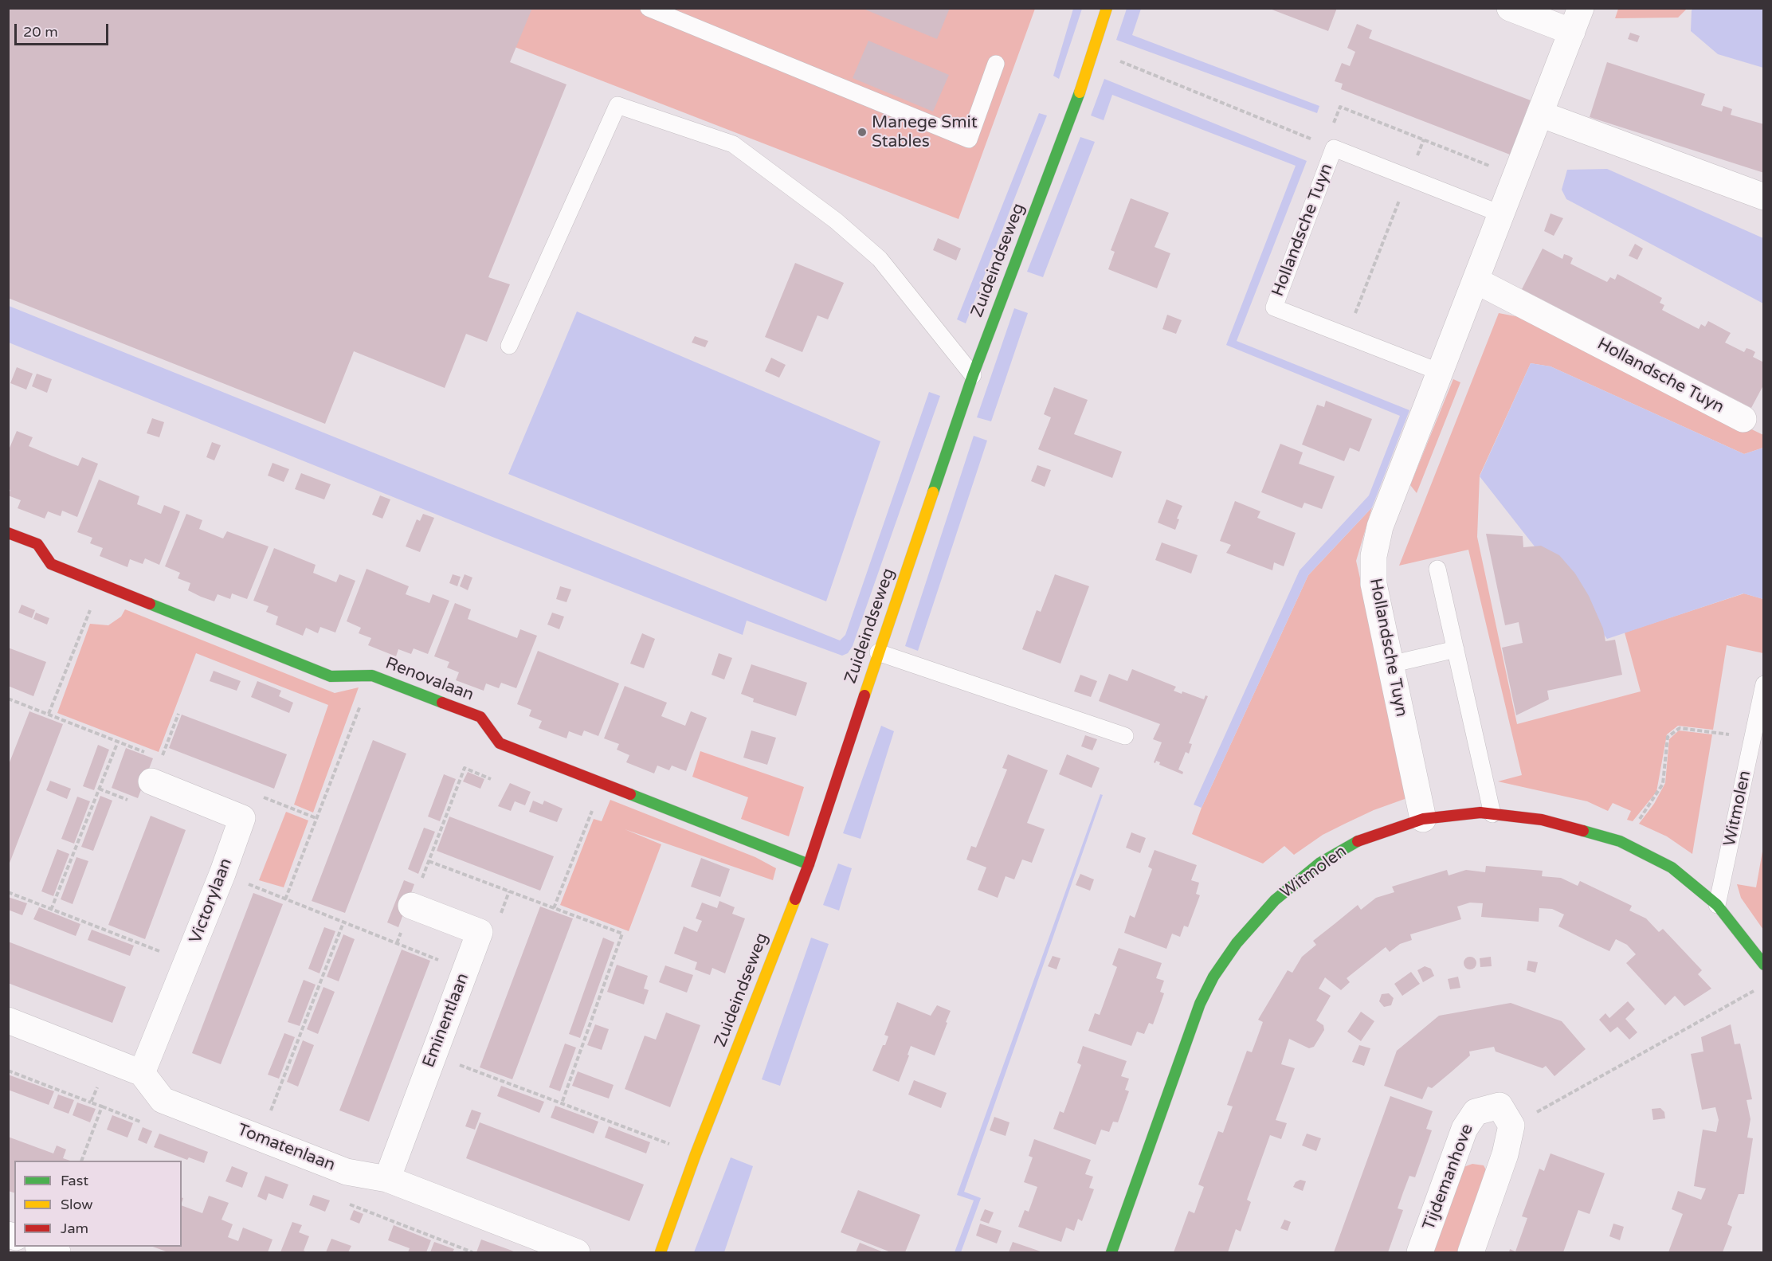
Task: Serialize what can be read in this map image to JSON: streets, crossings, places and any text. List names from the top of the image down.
{
  "streets": {
    "street": [
      "Hollandsche Tuyn",
      "Zuideindseweg",
      "Renovalaan",
      "Witmolen",
      "Victorylaan",
      "Eminentlaan",
      "Tomatenlaan",
      "Tijdemanhove"
    ]
  },
  "crossings": [
    ["Hollandsche Tuyn", "Zuideindseweg"],
    ["Hollandsche Tuyn", "Witmolen"],
    ["Zuideindseweg", "Renovalaan"],
    ["Victorylaan", "Tomatenlaan"],
    ["Eminentlaan", "Tomatenlaan"]
  ],
  "places": ["Manege Smit Stables"],
  "legend": ["Fast", "Slow", "Jam"],
  "scale_bar": "20 m"
}
